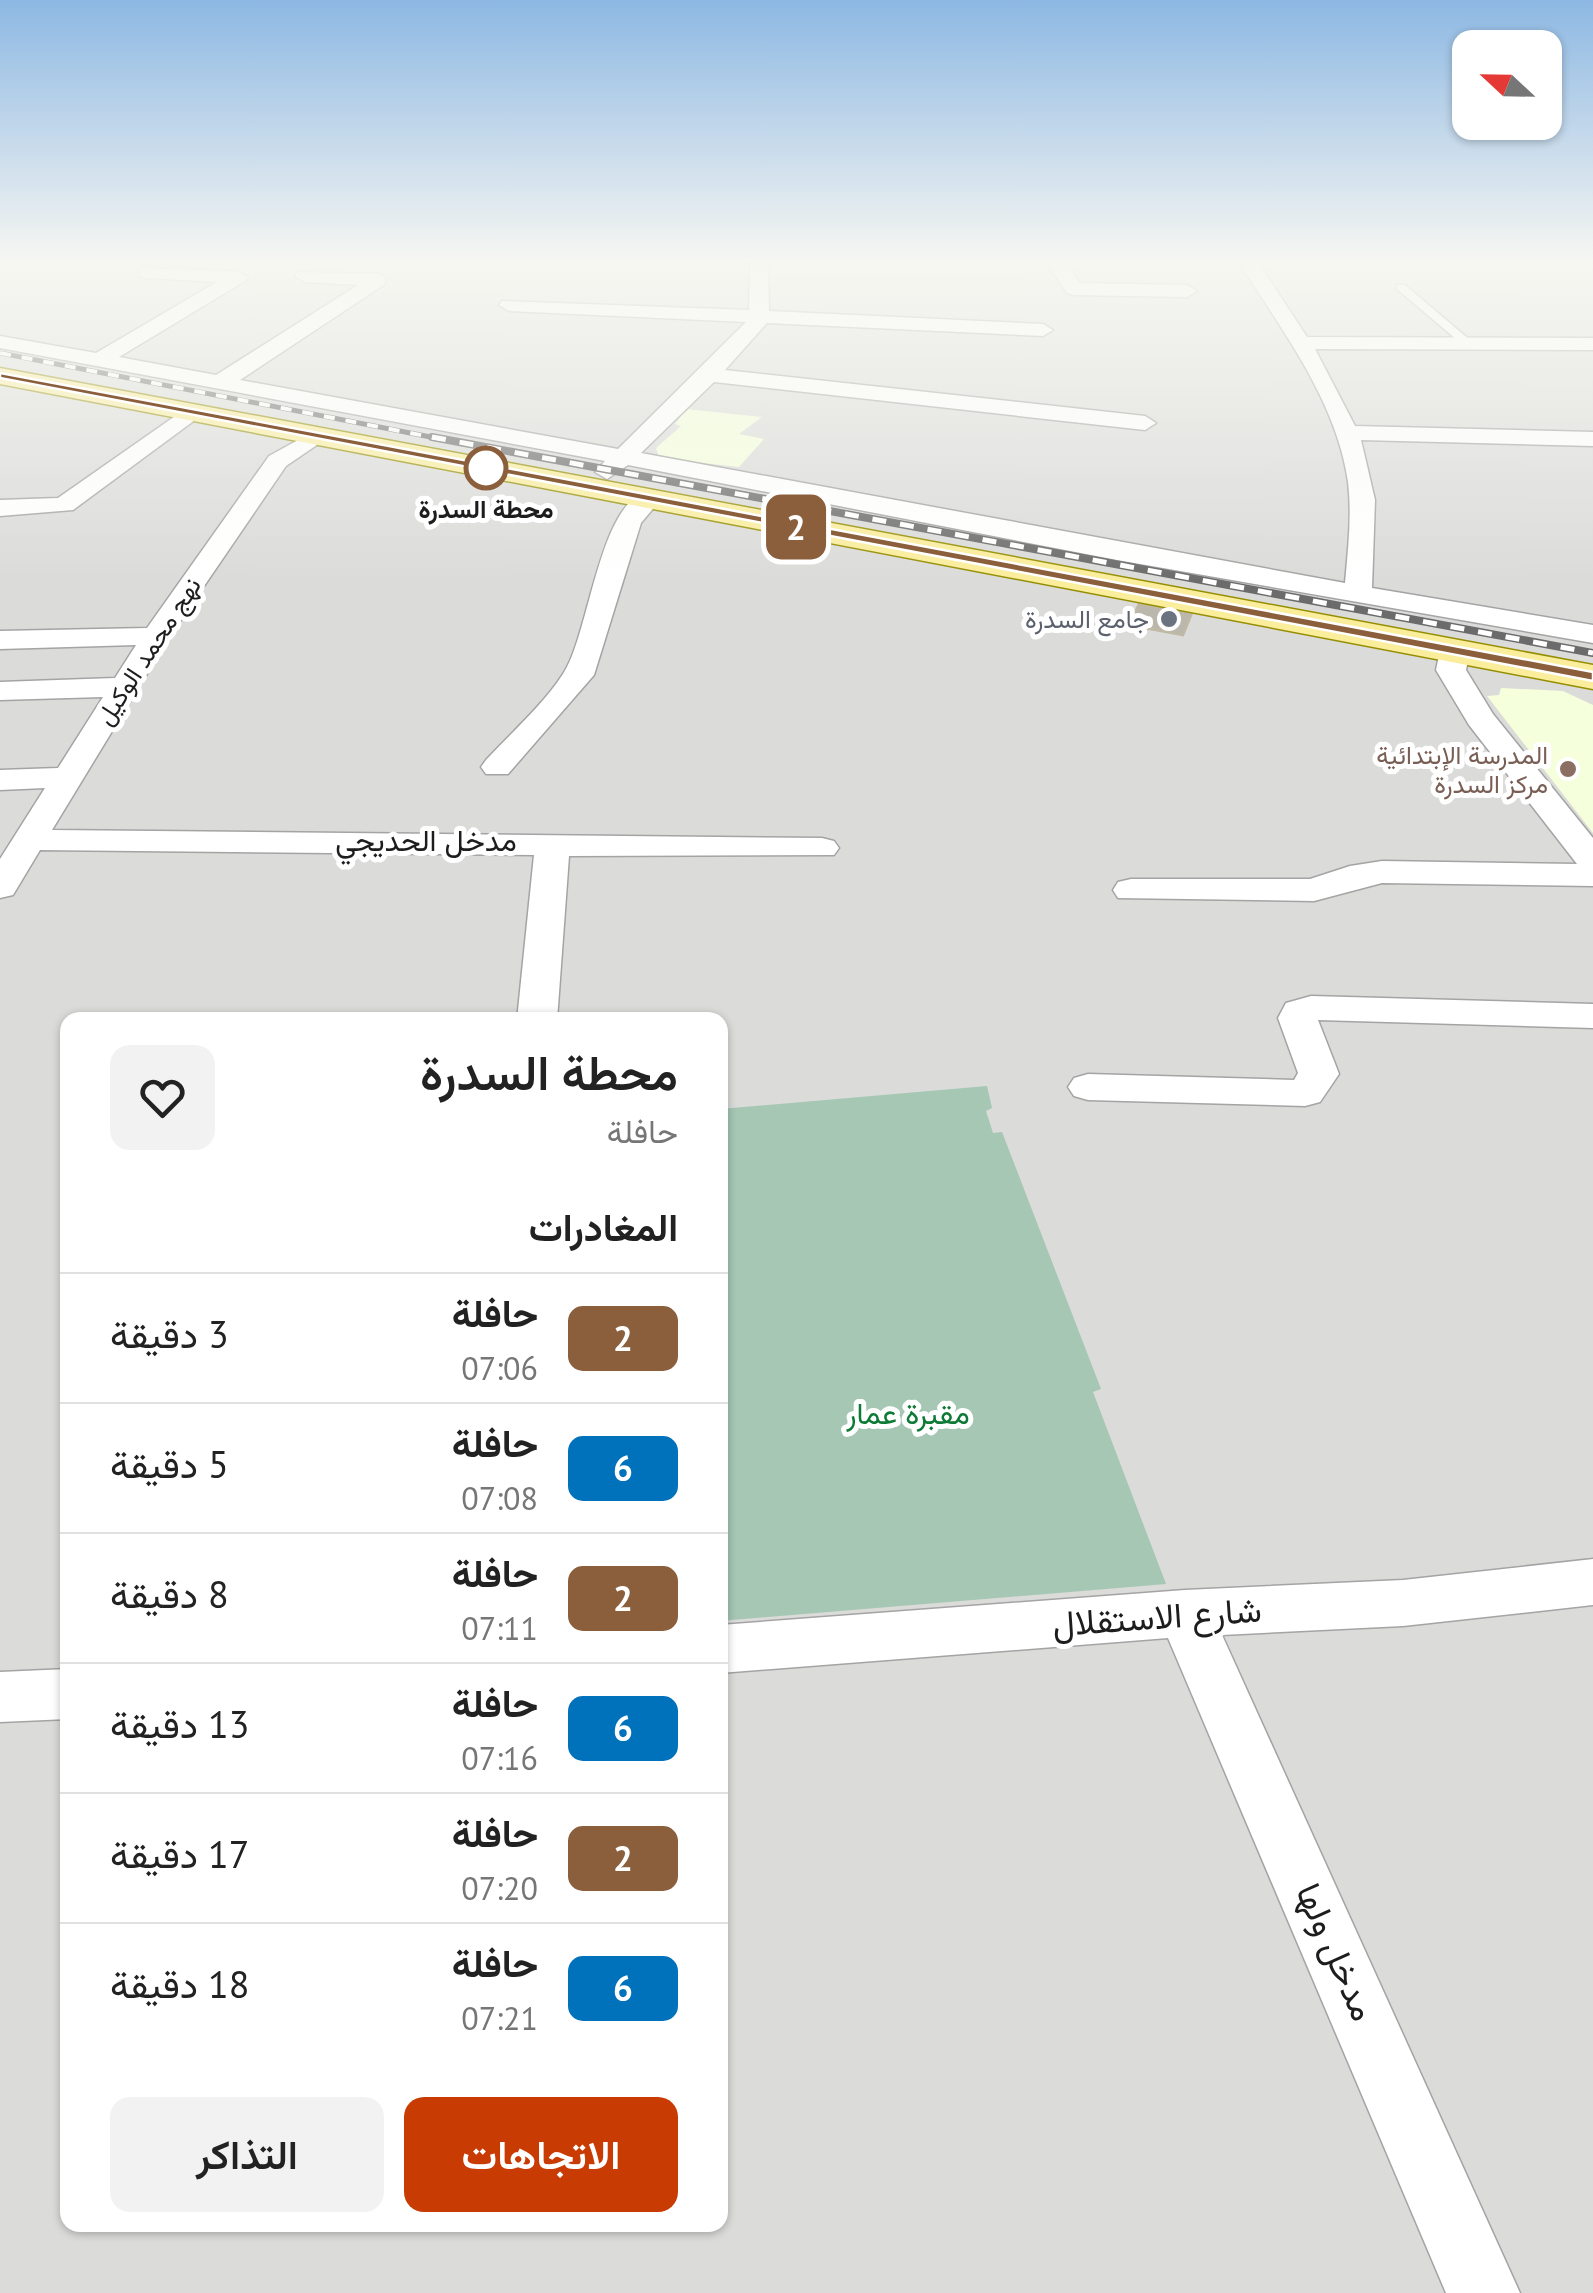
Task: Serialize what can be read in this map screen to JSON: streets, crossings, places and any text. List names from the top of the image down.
{
  "streets": {
    "street": [
      "نهج محمد الوكيل",
      "مدخل الحديجي",
      "شارع الاستقلال",
      "مدخل ولها"
    ]
  },
  "crossings": [
    ["نهج محمد الوكيل", "مدخل الحديجي"],
    ["شارع الاستقلال", "مدخل ولها"]
  ],
  "parks": ["مقبرة عمار"],
  "places": ["محطة السدرة", "جامع السدرة", "المدرسة الإبتدائية مركز السدرة"],
  "lines": ["bus line 2"],
  "north": "left",
  "page": {
    "on_map": "2",
    "heading": [
      ["محطة السدرة", "حافلة"],
      "المغادرات"
    ],
    "list": [
      {
        "mark": "2",
        "name": "حافلة",
        "note": "07:06",
        "value": "3 دقيقة"
      },
      {
        "mark": "6",
        "name": "حافلة",
        "note": "07:08",
        "value": "5 دقيقة"
      },
      {
        "mark": "2",
        "name": "حافلة",
        "note": "07:11",
        "value": "8 دقيقة"
      },
      {
        "mark": "6",
        "name": "حافلة",
        "note": "07:16",
        "value": "13 دقيقة"
      },
      {
        "mark": "2",
        "name": "حافلة",
        "note": "07:20",
        "value": "17 دقيقة"
      },
      {
        "mark": "6",
        "name": "حافلة",
        "note": "07:21",
        "value": "18 دقيقة"
      }
    ],
    "buttons": ["الاتجاهات", "التذاكر"]
  }
}
